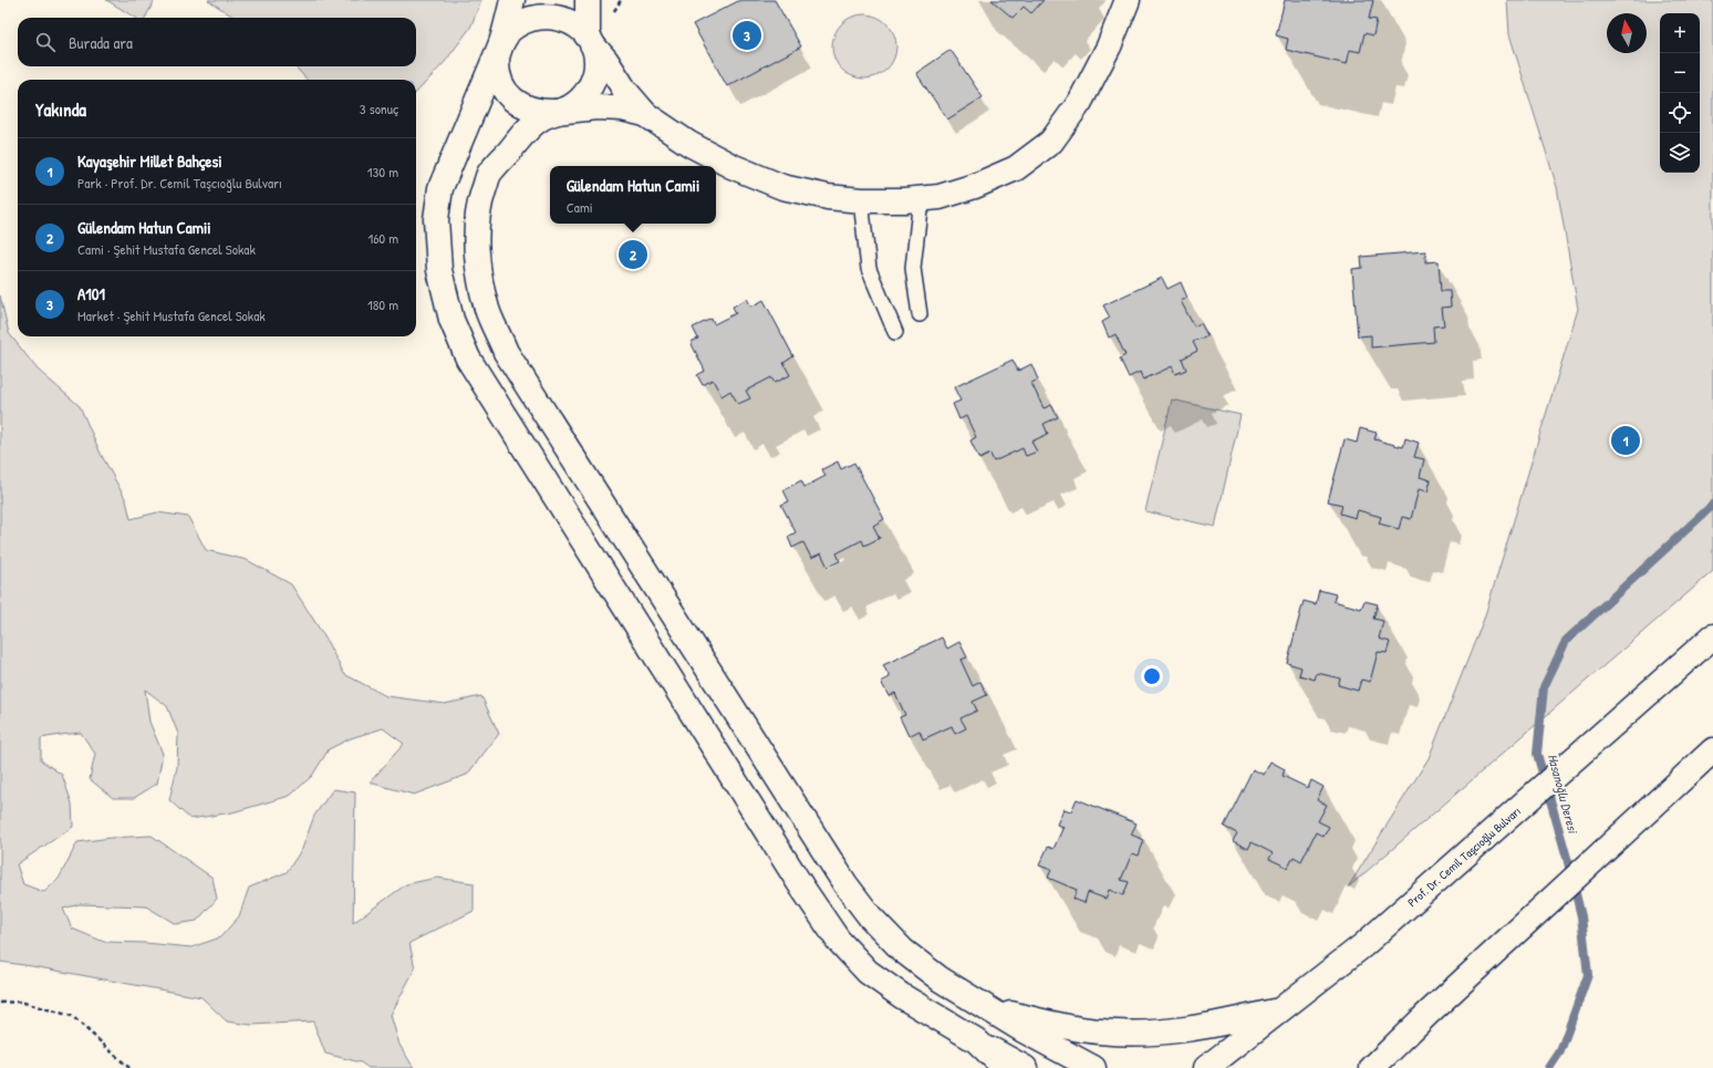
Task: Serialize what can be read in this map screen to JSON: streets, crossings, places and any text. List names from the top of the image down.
{
  "streets": {
    "main road": ["Prof. Dr. Cemil Taşcıoğlu Bulvarı"]
  },
  "water": ["Hasanoğlu Deresi"],
  "north": "top",
  "page": {
    "map_buttons": ["+", "−"],
    "search": "Burada ara",
    "pins": ["3", "2", "1"],
    "heading": ["Yakında", "3 sonuç"],
    "list": [
      {
        "mark": "1",
        "name": "Kayaşehir Millet Bahçesi",
        "note": "Park · Prof. Dr. Cemil Taşcıoğlu Bulvarı",
        "value": "130 m"
      },
      {
        "mark": "2",
        "name": "Gülendam Hatun Camii",
        "note": "Cami · Şehit Mustafa Gencel Sokak",
        "value": "160 m"
      },
      {
        "mark": "3",
        "name": "A101",
        "note": "Market · Şehit Mustafa Gencel Sokak",
        "value": "180 m"
      }
    ],
    "popup": ["Gülendam Hatun Camii", "Cami"]
  }
}
